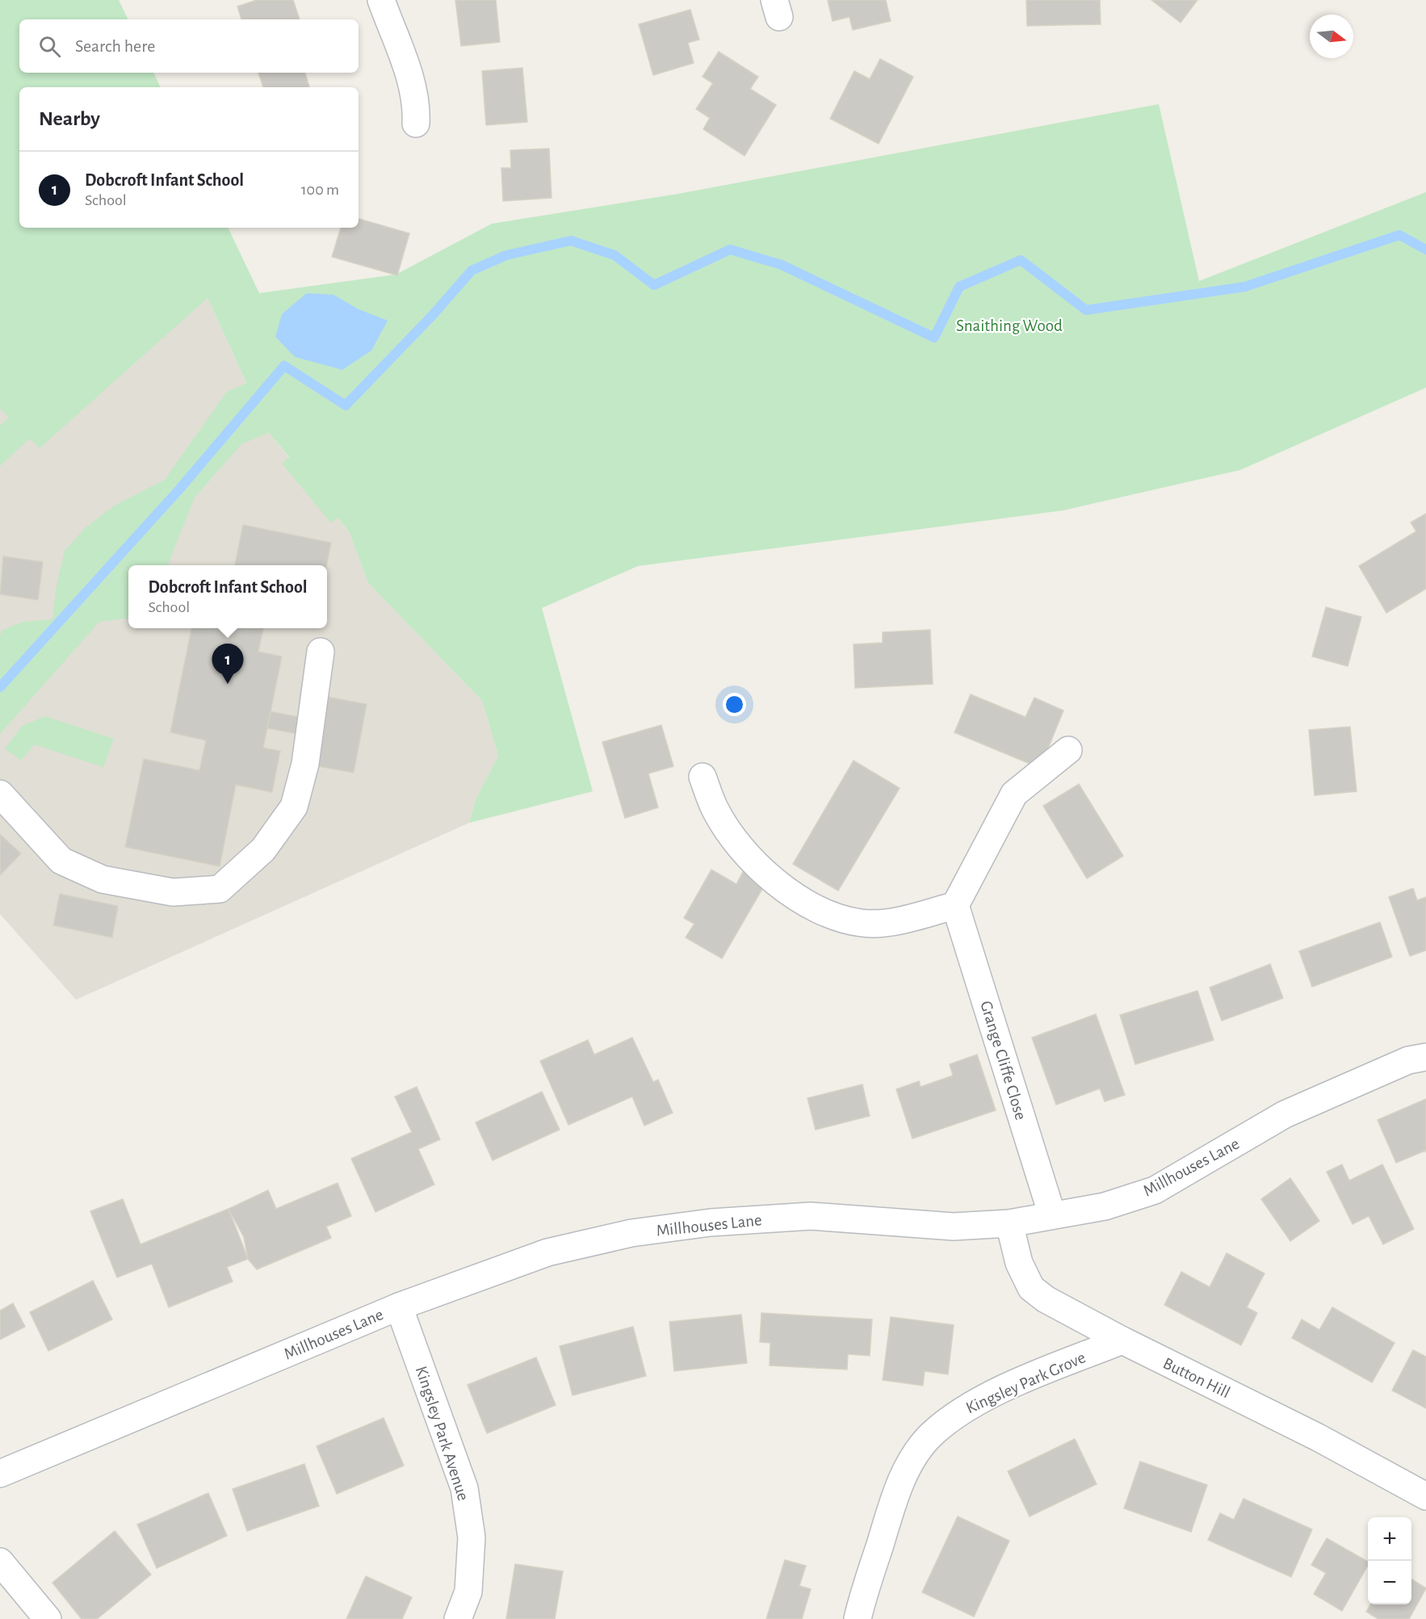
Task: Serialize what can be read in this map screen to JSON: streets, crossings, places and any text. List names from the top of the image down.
{
  "streets": {
    "street": [
      "Grange Cliffe Close",
      "Millhouses Lane",
      "Button Hill",
      "Kingsley Park Grove",
      "Kingsley Park Avenue"
    ]
  },
  "crossings": [
    ["Grange Cliffe Close", "Millhouses Lane"],
    ["Millhouses Lane", "Button Hill"],
    ["Millhouses Lane", "Kingsley Park Avenue"],
    ["Button Hill", "Kingsley Park Grove"]
  ],
  "parks": ["Snaithing Wood"],
  "north": "right",
  "page": {
    "search": "Search here",
    "heading": "Nearby",
    "list": [
      {
        "mark": "1",
        "name": "Dobcroft Infant School",
        "note": "School",
        "value": "100 m"
      }
    ],
    "popup": ["Dobcroft Infant School", "School"],
    "pins": "1",
    "map_buttons": ["+", "−"]
  }
}
